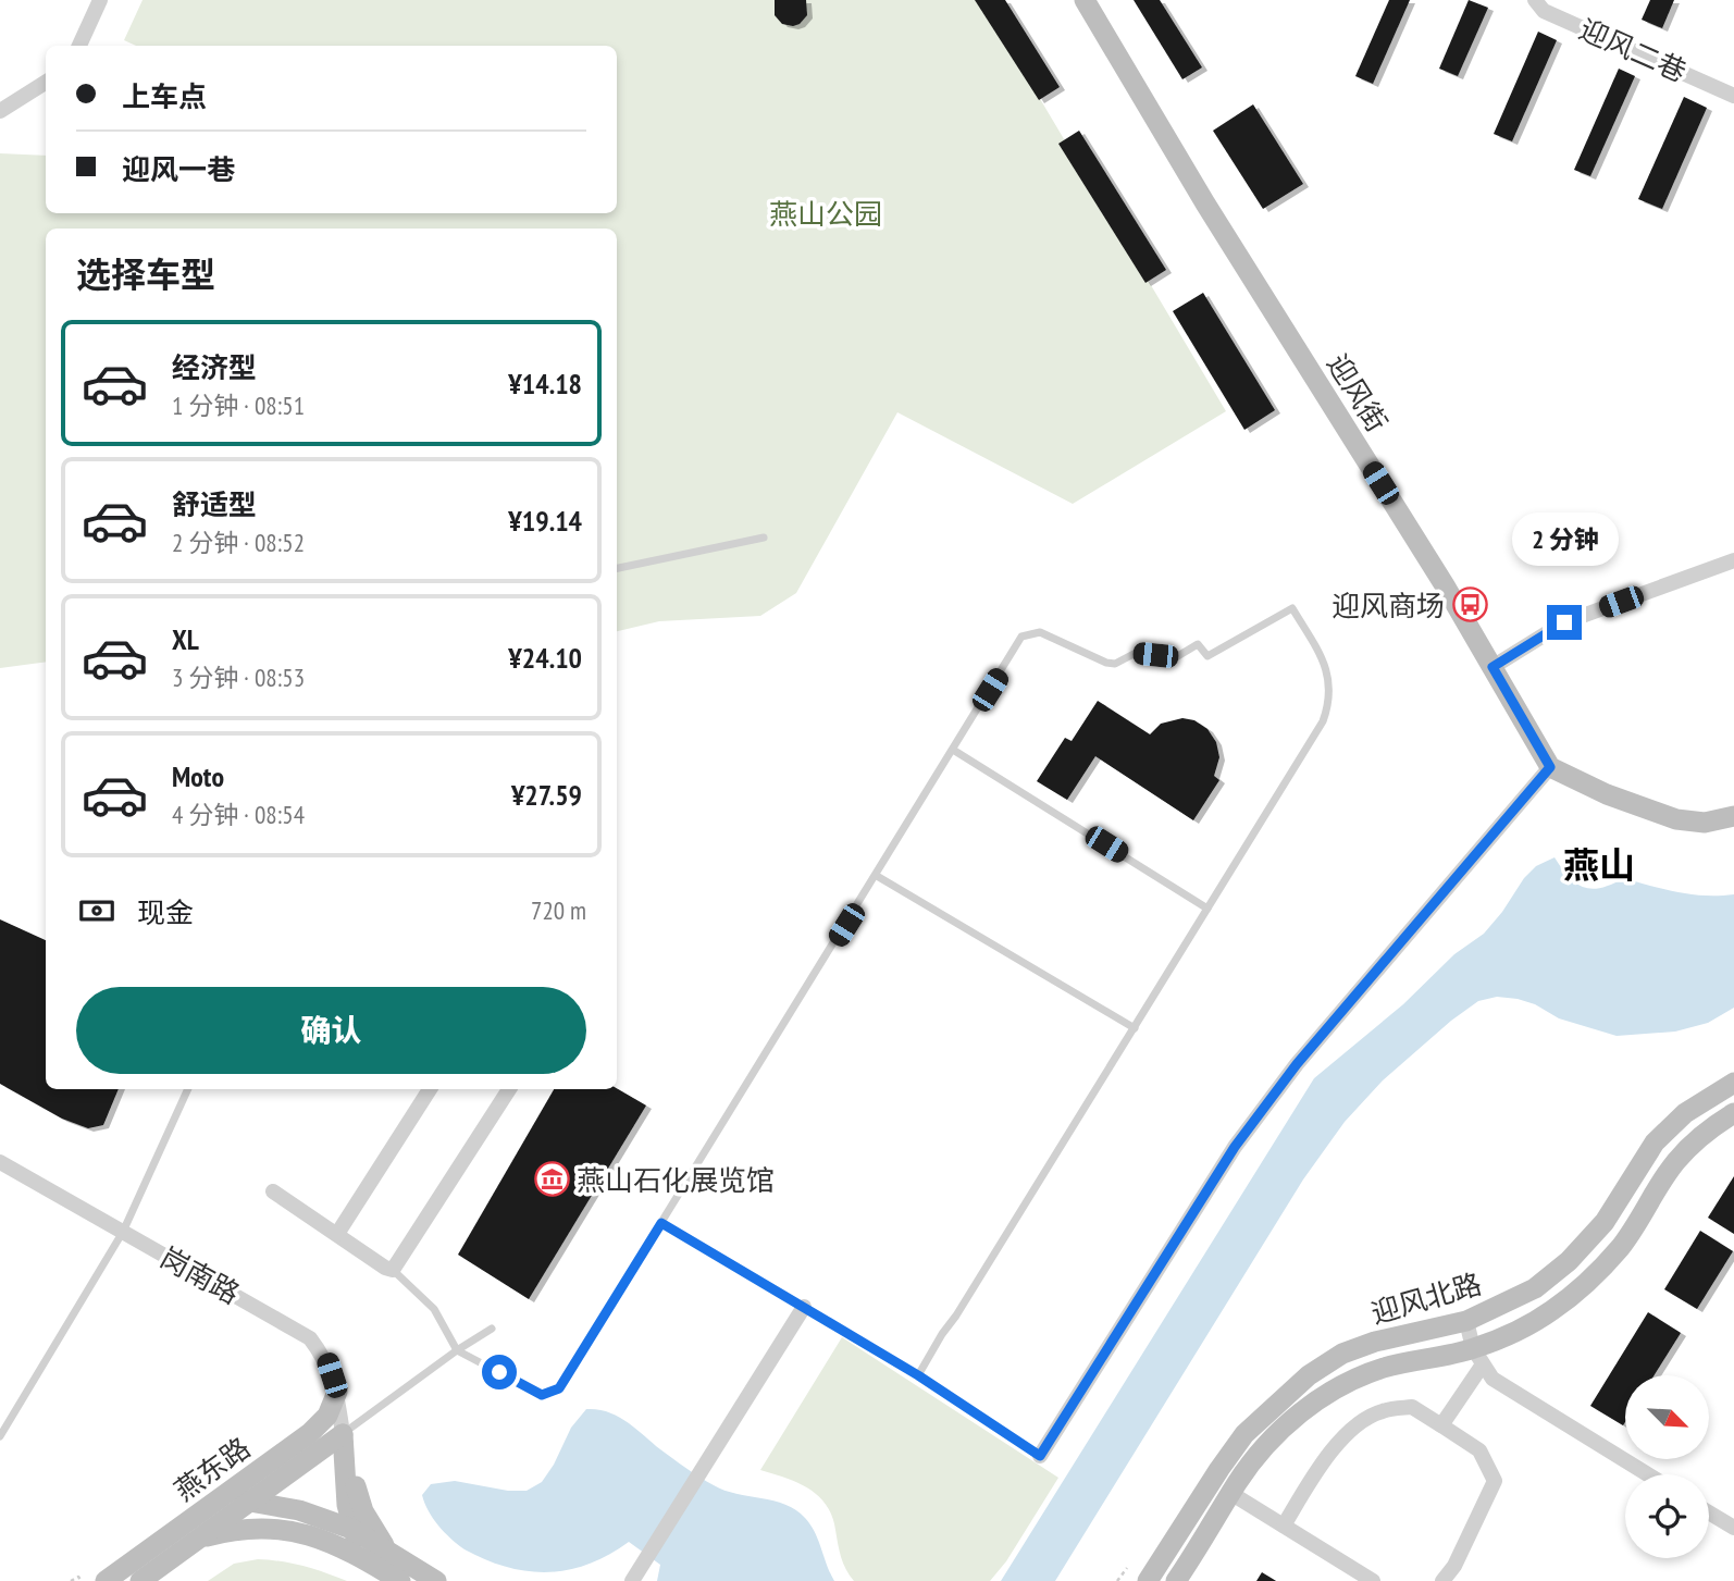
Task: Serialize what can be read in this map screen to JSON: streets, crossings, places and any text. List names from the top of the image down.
{
  "streets": {
    "street": [
      "迎风二巷",
      "迎风街",
      "岗南路",
      "迎风北路",
      "燕东路"
    ]
  },
  "crossings": [
    ["岗南路", "燕东路"]
  ],
  "districts": ["燕山"],
  "parks": ["燕山公园"],
  "places": {
    "bus stop": ["迎风商场"],
    "museum": ["燕山石化展览馆"]
  },
  "north": "bottom right",
  "page": {
    "banner": ["上车点", "迎风一巷"],
    "heading": "选择车型",
    "list": [
      {
        "name": "经济型",
        "note": "1 分钟 · 08:51",
        "value": "¥14.18"
      },
      {
        "name": "舒适型",
        "note": "2 分钟 · 08:52",
        "value": "¥19.14"
      },
      {
        "name": "XL",
        "note": "3 分钟 · 08:53",
        "value": "¥24.10"
      },
      {
        "name": "Moto",
        "note": "4 分钟 · 08:54",
        "value": "¥27.59"
      }
    ],
    "bubble": "2 分钟",
    "pay": ["现金", "720 m"],
    "buttons": "确认"
  }
}
